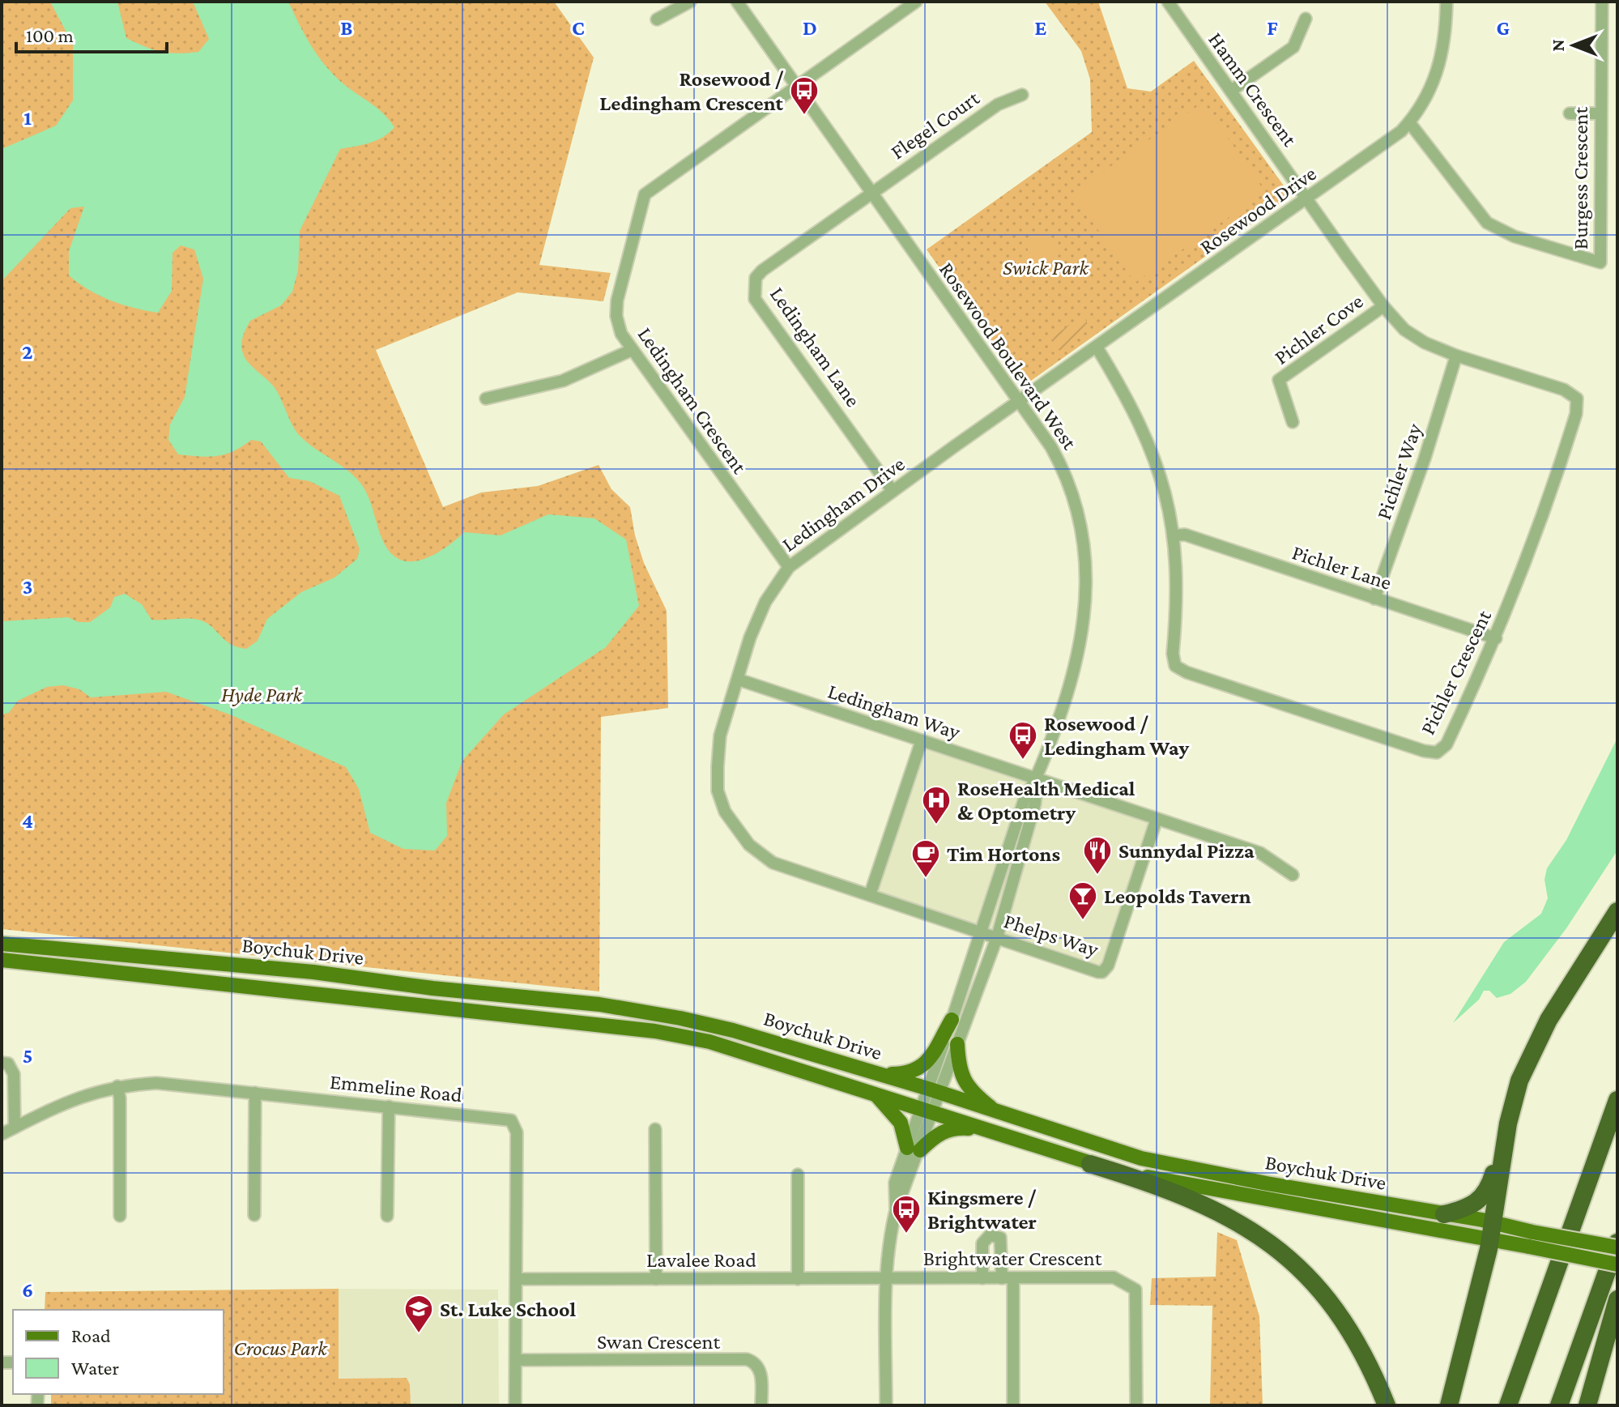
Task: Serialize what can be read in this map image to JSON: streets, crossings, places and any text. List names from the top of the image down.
{
  "streets": {
    "main road": ["Boychuk Drive"],
    "street": [
      "Hamm Crescent",
      "Flegel Court",
      "Burgess Crescent",
      "Rosewood Drive",
      "Pichler Cove",
      "Ledingham Lane",
      "Rosewood Boulevard West",
      "Ledingham Crescent",
      "Pichler Way",
      "Ledingham Drive",
      "Pichler Lane",
      "Pichler Crescent",
      "Ledingham Way",
      "Phelps Way",
      "Emmeline Road",
      "Brightwater Crescent",
      "Lavalee Road",
      "Swan Crescent"
    ]
  },
  "crossings": [
    ["Hamm Crescent", "Rosewood Drive"],
    ["Hamm Crescent", "Pichler Crescent"],
    ["Flegel Court", "Ledingham Lane"],
    ["Flegel Court", "Rosewood Boulevard West"],
    ["Burgess Crescent", "Rosewood Drive"],
    ["Rosewood Drive", "Rosewood Boulevard West"],
    ["Rosewood Drive", "Ledingham Drive"],
    ["Rosewood Drive", "Pichler Crescent"],
    ["Pichler Cove", "Pichler Crescent"],
    ["Ledingham Lane", "Rosewood Boulevard West"],
    ["Ledingham Lane", "Ledingham Drive"],
    ["Rosewood Boulevard West", "Ledingham Crescent"],
    ["Rosewood Boulevard West", "Ledingham Drive"],
    ["Rosewood Boulevard West", "Ledingham Way"],
    ["Rosewood Boulevard West", "Phelps Way"],
    ["Rosewood Boulevard West", "Boychuk Drive"],
    ["Rosewood Boulevard West", "Brightwater Crescent"],
    ["Rosewood Boulevard West", "Lavalee Road"],
    ["Ledingham Crescent", "Ledingham Drive"],
    ["Pichler Way", "Pichler Lane"],
    ["Pichler Way", "Pichler Crescent"],
    ["Ledingham Drive", "Ledingham Way"],
    ["Ledingham Drive", "Phelps Way"],
    ["Pichler Lane", "Pichler Crescent"],
    ["Ledingham Way", "Phelps Way"],
    ["Emmeline Road", "Lavalee Road"],
    ["Emmeline Road", "Swan Crescent"],
    ["Brightwater Crescent", "Lavalee Road"]
  ],
  "parks": ["Swick Park", "Hyde Park", "Crocus Park"],
  "places": {
    "bus stop": ["Rosewood / Ledingham Crescent", "Rosewood / Ledingham Way", "Kingsmere / Brightwater"],
    "hospital": ["RoseHealth Medical & Optometry"],
    "restaurant": ["Sunnydal Pizza"],
    "cafe": ["Tim Hortons"],
    "bar": ["Leopolds Tavern"],
    "school or university": ["St. Luke School"]
  },
  "legend": ["Road", "Water"],
  "scale_bar": "100 m",
  "north": "left",
  "grid": {
    "columns": [
      "B",
      "C",
      "D",
      "E",
      "F",
      "G"
    ],
    "rows": [
      "1",
      "2",
      "3",
      "4",
      "5",
      "6"
    ]
  }
}
